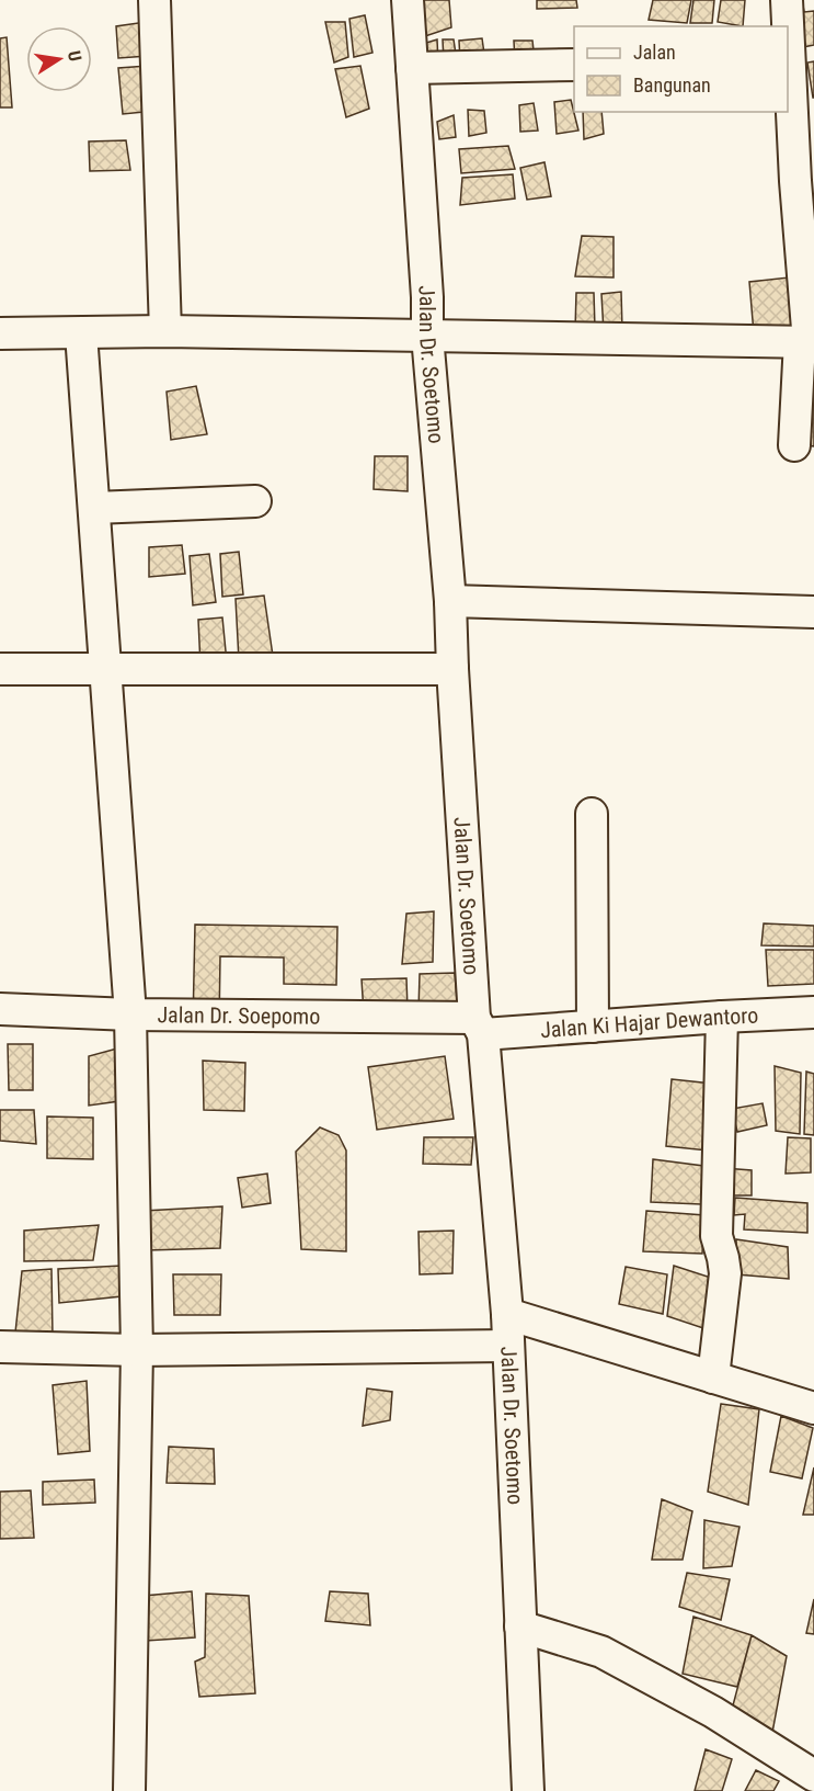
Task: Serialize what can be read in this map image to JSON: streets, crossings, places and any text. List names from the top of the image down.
{
  "streets": {
    "street": ["Jalan Dr. Soetomo", "Jalan Dr. Soepomo", "Jalan Ki Hajar Dewantoro"]
  },
  "crossings": [
    ["Jalan Dr. Soetomo", "Jalan Dr. Soepomo"],
    ["Jalan Dr. Soetomo", "Jalan Ki Hajar Dewantoro"],
    ["Jalan Dr. Soepomo", "Jalan Ki Hajar Dewantoro"]
  ],
  "legend": ["Jalan", "Bangunan"],
  "north": "right"
}
